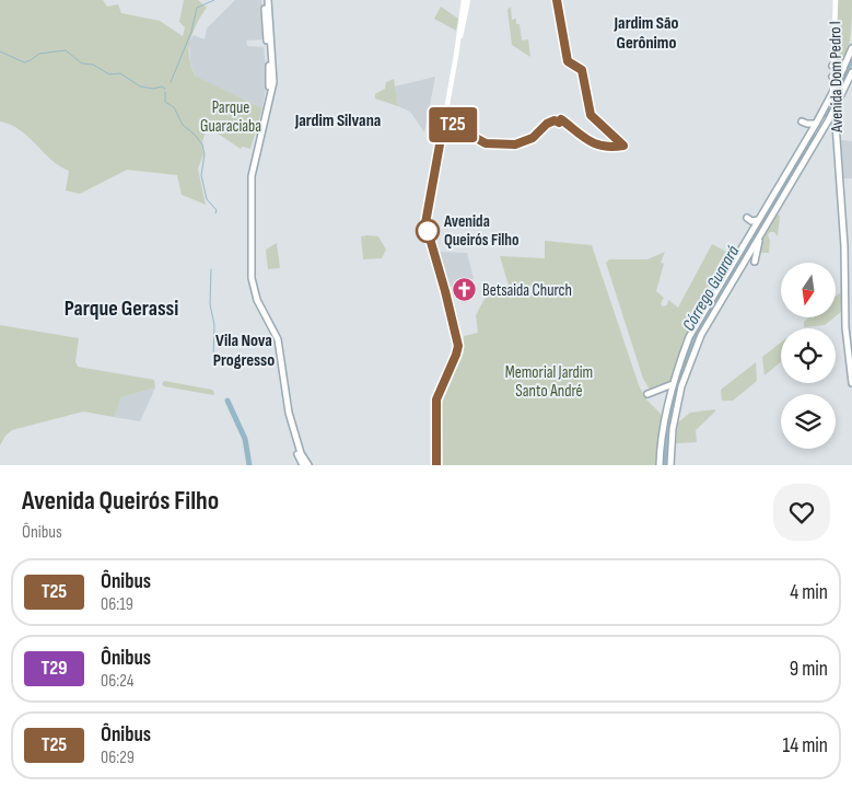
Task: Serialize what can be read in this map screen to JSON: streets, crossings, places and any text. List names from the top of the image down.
{
  "streets": {
    "main road": ["Avenida Dom Pedro I"]
  },
  "districts": [
    "Jardim São Gerônimo",
    "Jardim Silvana",
    "Parque Gerassi",
    "Vila Nova Progresso"
  ],
  "water": ["Córrego Guarará"],
  "parks": ["Parque Guaraciaba", "Memorial Jardim Santo André"],
  "places": {
    "other": ["Avenida Queirós Filho"],
    "church": ["Betsaida Church"]
  },
  "lines": ["bus line T25"],
  "north": "bottom",
  "page": {
    "on_map": "T25",
    "heading": ["Avenida Queirós Filho", "Ônibus"],
    "list": [
      {
        "mark": "T25",
        "name": "Ônibus",
        "note": "06:19",
        "value": "4 min"
      },
      {
        "mark": "T29",
        "name": "Ônibus",
        "note": "06:24",
        "value": "9 min"
      },
      {
        "mark": "T25",
        "name": "Ônibus",
        "note": "06:29",
        "value": "14 min"
      }
    ]
  }
}
